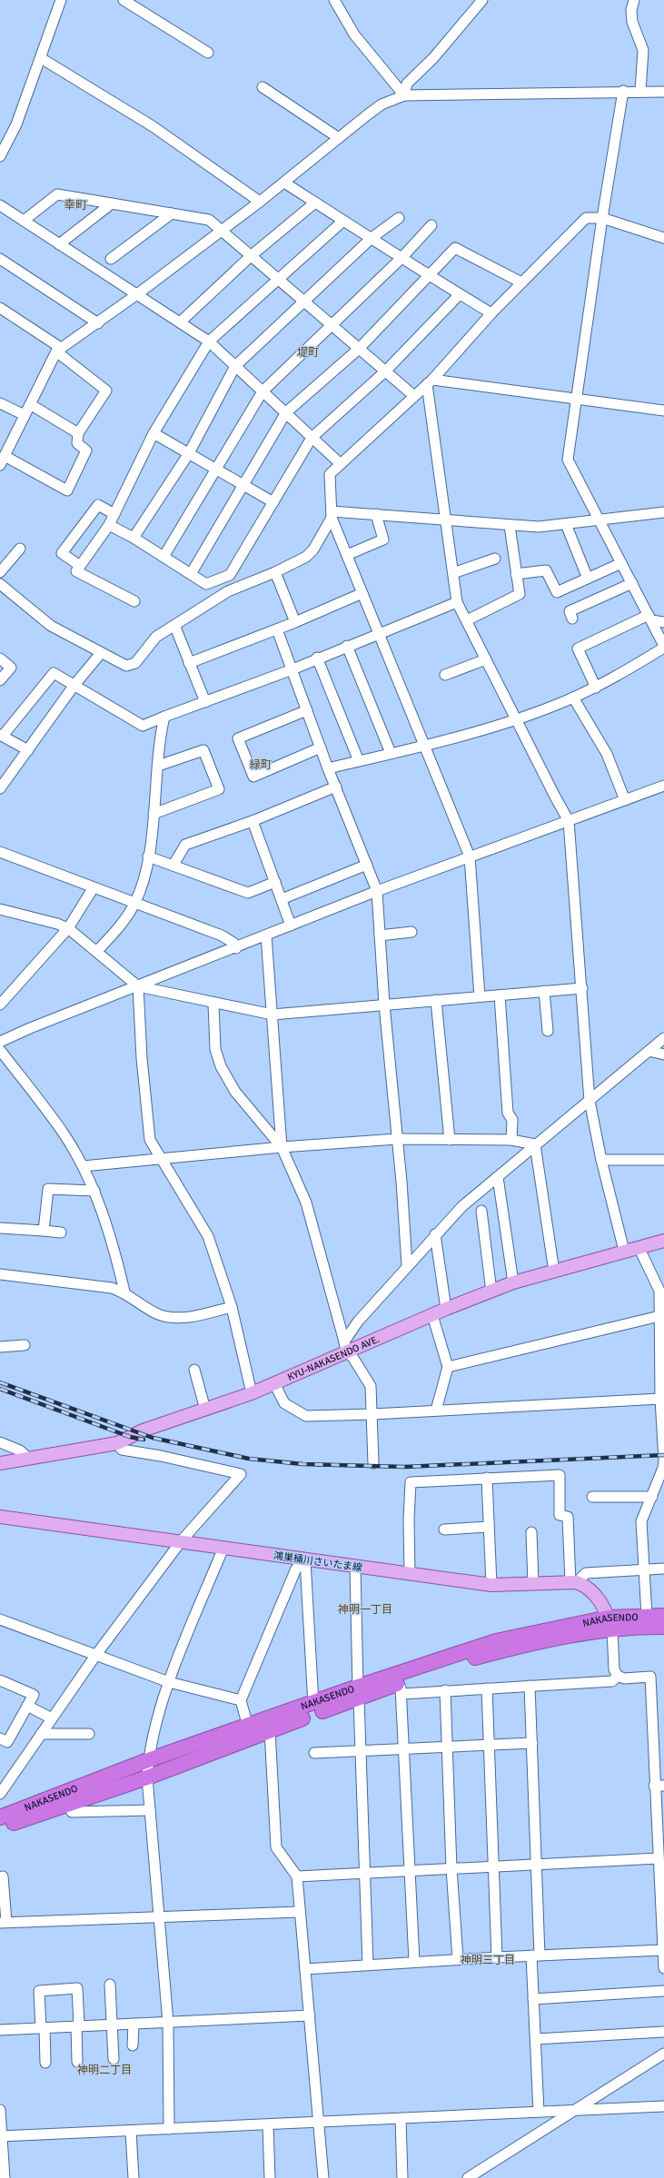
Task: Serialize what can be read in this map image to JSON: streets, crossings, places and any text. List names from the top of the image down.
{
  "streets": {
    "highway": ["NAKASENDO"],
    "main road": ["KYU-NAKASENDO AVE.", "鴻巣桶川さいたま線"]
  },
  "districts": [
    "幸町",
    "堤町",
    "緑町",
    "神明一丁目",
    "神明三丁目",
    "神明二丁目"
  ]
}
